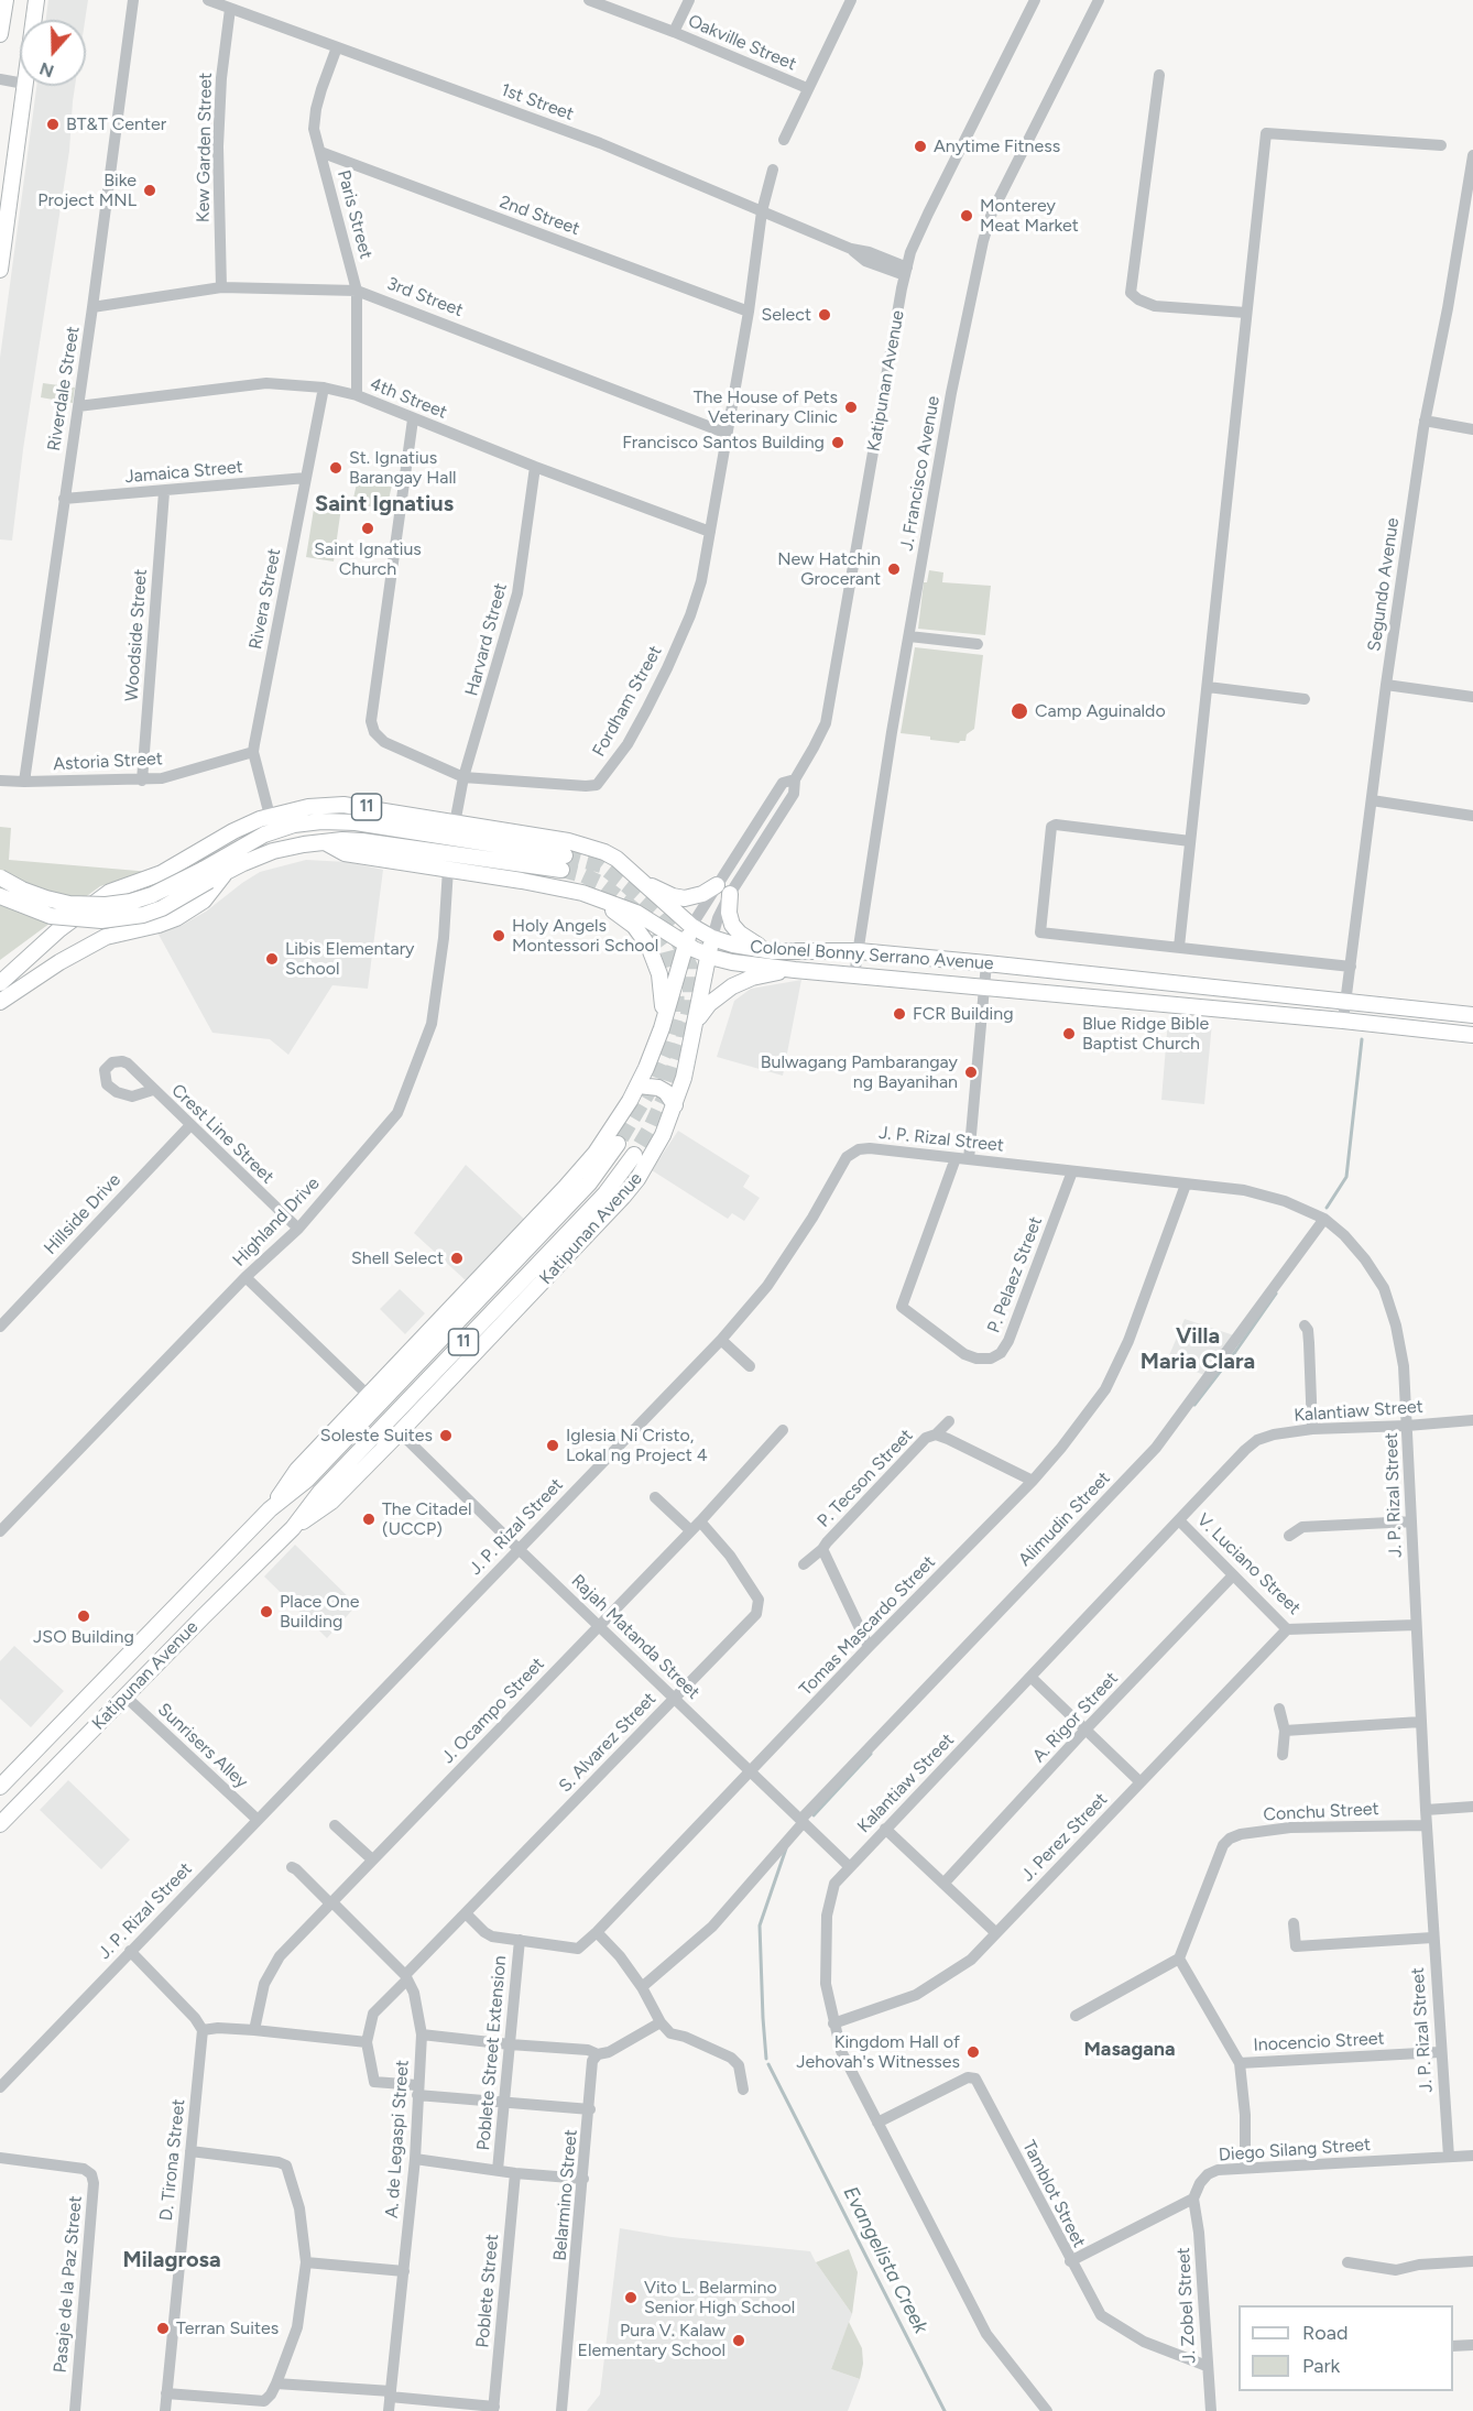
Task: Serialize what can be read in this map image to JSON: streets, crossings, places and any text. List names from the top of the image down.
{
  "streets": {
    "main road": ["Katipunan Avenue", "11", "Colonel Bonny Serrano Avenue"],
    "street": [
      "Oakville Street",
      "1st Street",
      "Kew Garden Street",
      "Paris Street",
      "2nd Street",
      "3rd Street",
      "Riverdale Street",
      "4th Street",
      "Jamaica Street",
      "J. Francisco Avenue",
      "Segundo Avenue",
      "Rivera Street",
      "Woodside Street",
      "Harvard Street",
      "Fordham Street",
      "Astoria Street",
      "Crest Line Street",
      "J. P. Rizal Street",
      "Hillside Drive",
      "Highland Drive",
      "P. Pelaez Street",
      "Kalantiaw Street",
      "P. Tecson Street",
      "Alimudin Street",
      "V. Luciano Street",
      "Tomas Mascardo Street",
      "Rajah Matanda Street",
      "J. Ocampo Street",
      "A. Rigor Street",
      "S. Alvarez Street",
      "Sunrisers Alley",
      "Conchu Street",
      "J. Perez Street",
      "Inocencio Street",
      "Poblete Street Extension",
      "A. de Legaspi Street",
      "Diego Silang Street",
      "D. Tirona Street",
      "Tamblot Street",
      "Belarmino Street",
      "Pasaje de la Paz Street",
      "Poblete Street",
      "J. Zobel Street"
    ]
  },
  "crossings": [
    ["1st Street", "Kew Garden Street"],
    ["1st Street", "Paris Street"],
    ["1st Street", "Katipunan Avenue"],
    ["1st Street", "Fordham Street"],
    ["Kew Garden Street", "3rd Street"],
    ["Paris Street", "2nd Street"],
    ["Paris Street", "3rd Street"],
    ["Paris Street", "4th Street"],
    ["2nd Street", "Fordham Street"],
    ["3rd Street", "Riverdale Street"],
    ["3rd Street", "Fordham Street"],
    ["Katipunan Avenue", "Colonel Bonny Serrano Avenue"],
    ["Katipunan Avenue", "Rajah Matanda Street"],
    ["Katipunan Avenue", "Sunrisers Alley"],
    ["Riverdale Street", "4th Street"],
    ["Riverdale Street", "Jamaica Street"],
    ["Riverdale Street", "Astoria Street"],
    ["4th Street", "Rivera Street"],
    ["4th Street", "Harvard Street"],
    ["4th Street", "Fordham Street"],
    ["Jamaica Street", "Rivera Street"],
    ["Jamaica Street", "Woodside Street"],
    ["J. Francisco Avenue", "Colonel Bonny Serrano Avenue"],
    ["Segundo Avenue", "Colonel Bonny Serrano Avenue"],
    ["Rivera Street", "Astoria Street"],
    ["Rivera Street", "Colonel Bonny Serrano Avenue"],
    ["Woodside Street", "Astoria Street"],
    ["Harvard Street", "Fordham Street"],
    ["11", "Colonel Bonny Serrano Avenue"],
    ["Colonel Bonny Serrano Avenue", "Highland Drive"],
    ["Crest Line Street", "Hillside Drive"],
    ["Crest Line Street", "Highland Drive"],
    ["J. P. Rizal Street", "P. Pelaez Street"],
    ["J. P. Rizal Street", "Kalantiaw Street"],
    ["J. P. Rizal Street", "Alimudin Street"],
    ["J. P. Rizal Street", "V. Luciano Street"],
    ["J. P. Rizal Street", "Tomas Mascardo Street"],
    ["J. P. Rizal Street", "Rajah Matanda Street"],
    ["J. P. Rizal Street", "Sunrisers Alley"],
    ["J. P. Rizal Street", "Conchu Street"],
    ["J. P. Rizal Street", "Inocencio Street"],
    ["J. P. Rizal Street", "Diego Silang Street"],
    ["Kalantiaw Street", "V. Luciano Street"],
    ["Kalantiaw Street", "Rajah Matanda Street"],
    ["Kalantiaw Street", "J. Perez Street"],
    ["Kalantiaw Street", "Tamblot Street"],
    ["P. Tecson Street", "Tomas Mascardo Street"],
    ["Alimudin Street", "Rajah Matanda Street"],
    ["V. Luciano Street", "A. Rigor Street"],
    ["V. Luciano Street", "J. Perez Street"],
    ["Tomas Mascardo Street", "Rajah Matanda Street"],
    ["Tomas Mascardo Street", "S. Alvarez Street"],
    ["Tomas Mascardo Street", "Poblete Street Extension"],
    ["Rajah Matanda Street", "J. Ocampo Street"],
    ["Rajah Matanda Street", "S. Alvarez Street"],
    ["J. Ocampo Street", "S. Alvarez Street"],
    ["J. Ocampo Street", "A. de Legaspi Street"],
    ["S. Alvarez Street", "A. de Legaspi Street"],
    ["Diego Silang Street", "Tamblot Street"],
    ["Diego Silang Street", "J. Zobel Street"],
    ["Tamblot Street", "J. Zobel Street"]
  ],
  "districts": [
    "Saint Ignatius",
    "Villa Maria Clara",
    "Masagana",
    "Milagrosa"
  ],
  "water": ["Evangelista Creek"],
  "places": [
    "BT&T Center",
    "Anytime Fitness",
    "Bike Project MNL",
    "Monterey Meat Market",
    "Select",
    "The House of Pets Veterinary Clinic",
    "Francisco Santos Building",
    "St. Ignatius Barangay Hall",
    "Saint Ignatius Church",
    "New Hatchin Grocerant",
    "Camp Aguinaldo",
    "Holy Angels Montessori School",
    "Libis Elementary School",
    "FCR Building",
    "Blue Ridge Bible Baptist Church",
    "Bulwagang Pambarangay ng Bayanihan",
    "Shell Select",
    "Soleste Suites",
    "Iglesia Ni Cristo, Lokal ng Project 4",
    "The Citadel (UCCP)",
    "Place One Building",
    "JSO Building",
    "Kingdom Hall of Jehovah's Witnesses",
    "Vito L. Belarmino Senior High School",
    "Terran Suites",
    "Pura V. Kalaw Elementary School"
  ],
  "legend": ["Road", "Park"],
  "north": "bottom"
}
